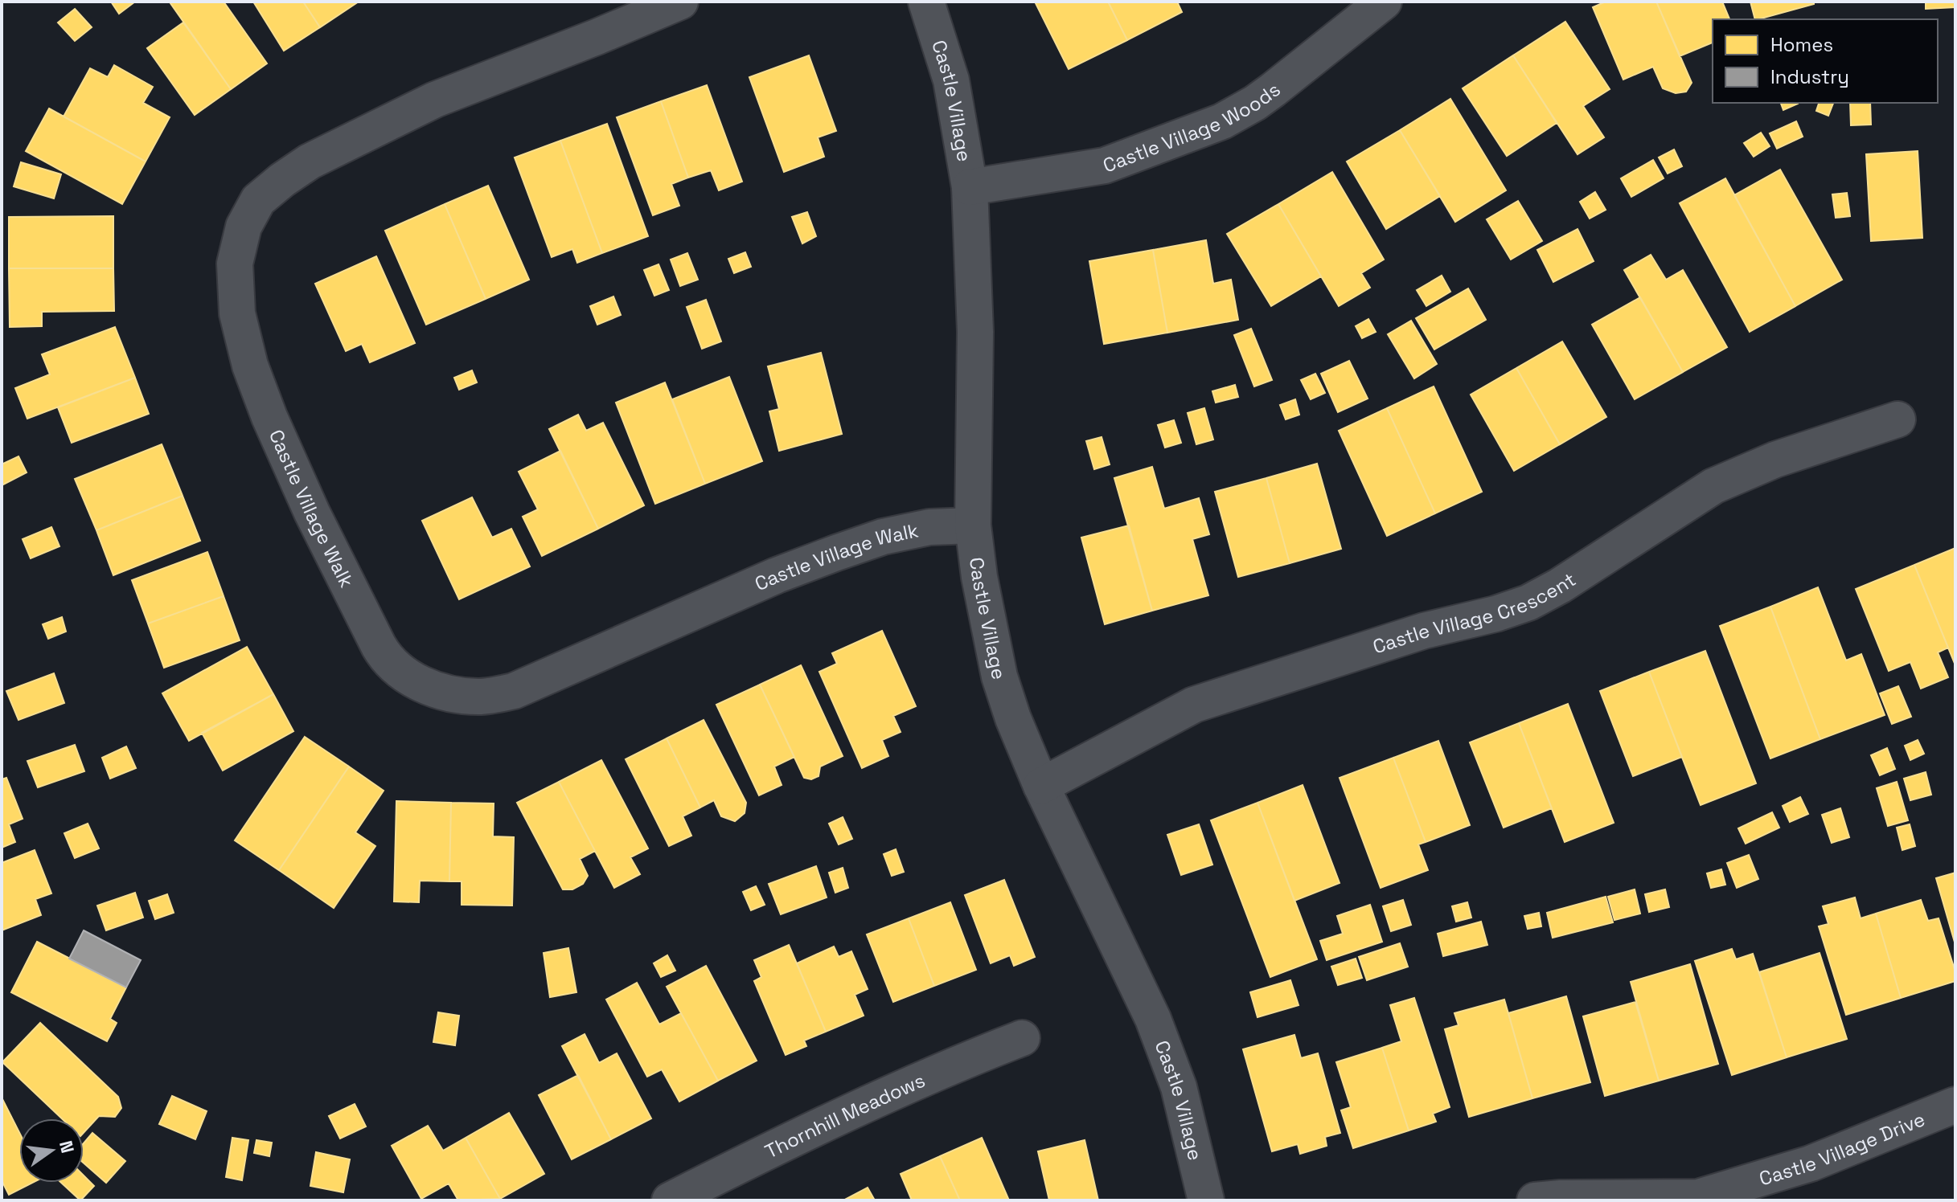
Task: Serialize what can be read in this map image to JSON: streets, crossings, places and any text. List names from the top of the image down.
{
  "streets": {
    "street": [
      "Castle Village",
      "Castle Village Woods",
      "Castle Village Walk",
      "Castle Village Crescent",
      "Thornhill Meadows",
      "Castle Village Drive"
    ]
  },
  "crossings": [
    ["Castle Village", "Castle Village Woods"],
    ["Castle Village", "Castle Village Walk"],
    ["Castle Village", "Castle Village Crescent"]
  ],
  "legend": ["Homes", "Industry"],
  "north": "right"
}
